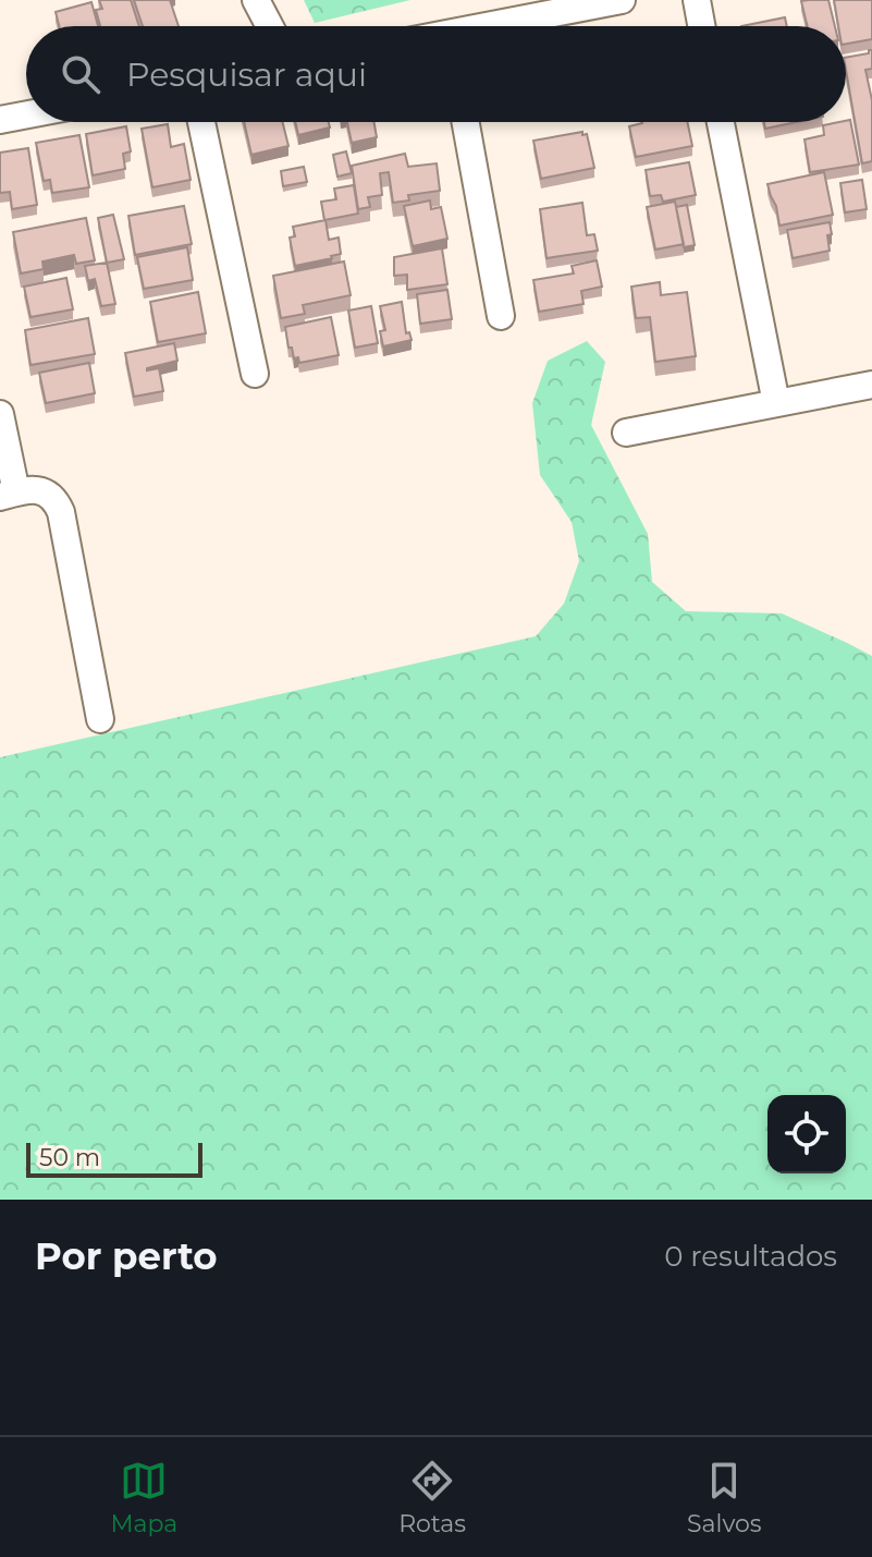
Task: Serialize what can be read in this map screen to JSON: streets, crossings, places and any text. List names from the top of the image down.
{
  "scale_bar": "50 m",
  "page": {
    "search": "Pesquisar aqui",
    "scale": "50 m",
    "heading": ["Por perto", "0 resultados"],
    "nav": ["Mapa", "Rotas", "Salvos"]
  }
}
